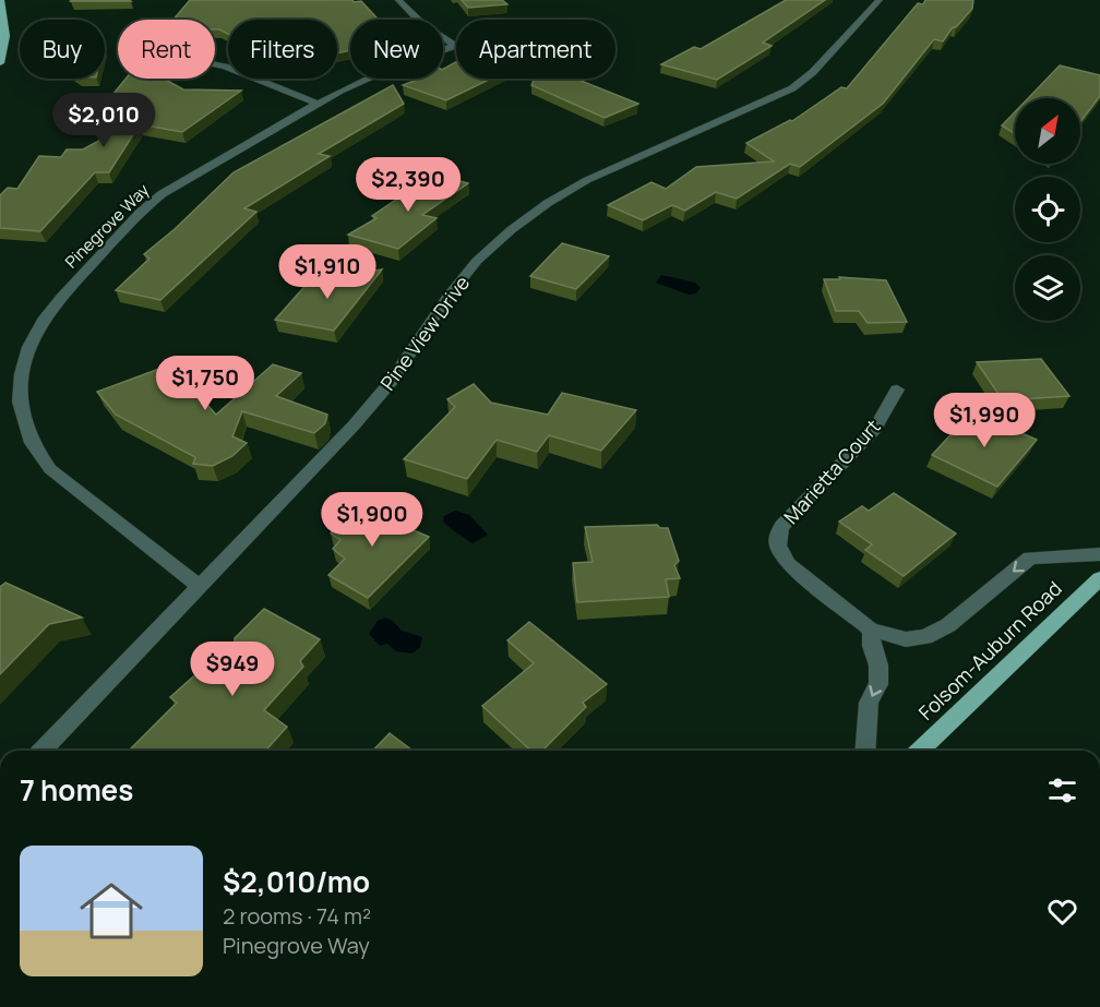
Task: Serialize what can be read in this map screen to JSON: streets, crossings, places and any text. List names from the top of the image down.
{
  "streets": {
    "main road": ["Folsom-Auburn Road"],
    "street": ["Pinegrove Way", "Pine View Drive", "Marietta Court"]
  },
  "crossings": [
    ["Pinegrove Way", "Pine View Drive"]
  ],
  "one_way": ["Marietta Court"],
  "north": "top right",
  "page": {
    "chip": [
      "Buy",
      "Rent",
      "Filters",
      "New",
      "Apartment"
    ],
    "price": [
      "$2,010",
      "$2,390",
      "$1,910",
      "$1,750",
      "$1,990",
      "$1,900",
      "$949"
    ],
    "heading": "7 homes",
    "list": [
      {
        "name": "$2,010/mo",
        "note": "2 rooms · 74 m² · Pinegrove Way"
      }
    ]
  }
}
